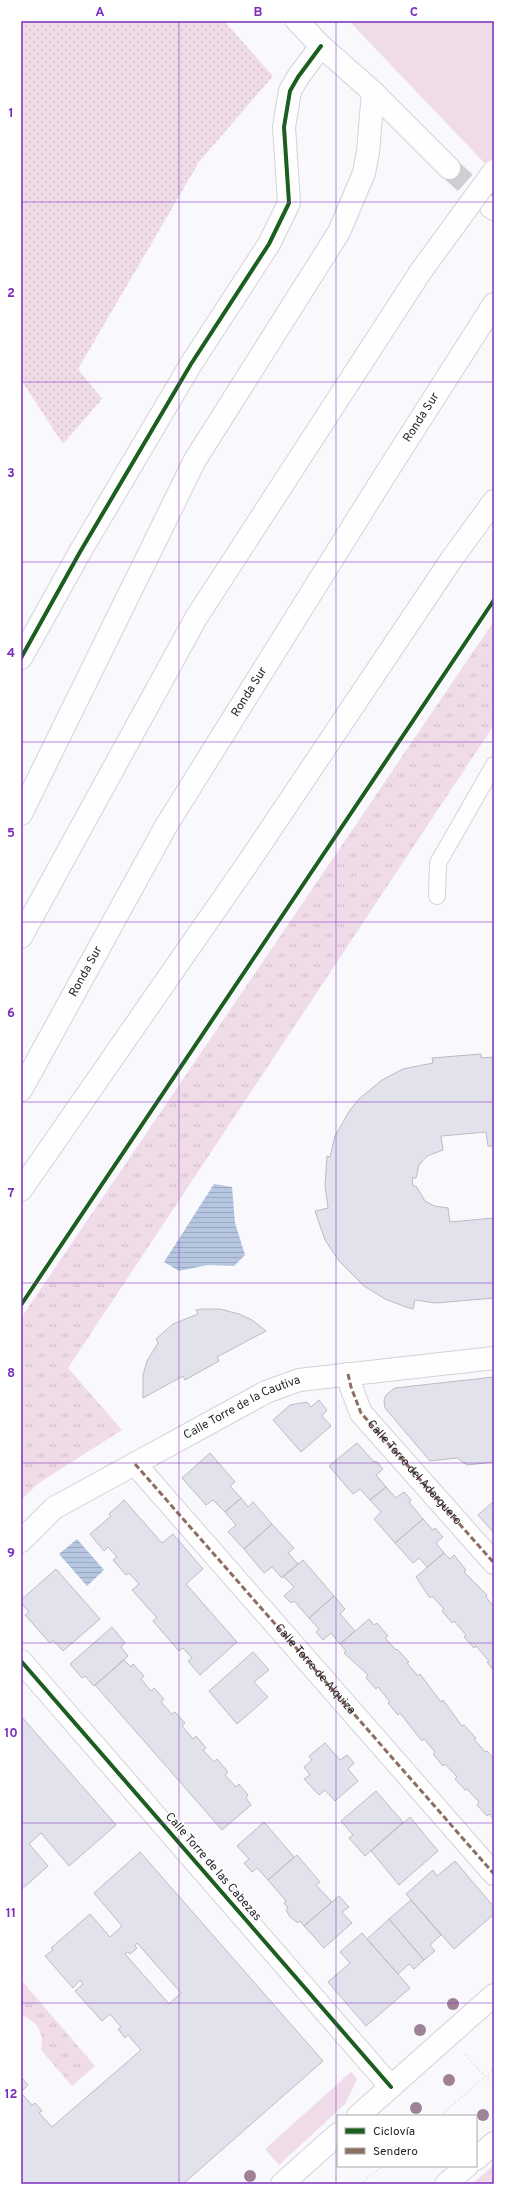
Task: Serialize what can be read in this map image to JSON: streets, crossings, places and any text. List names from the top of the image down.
{
  "streets": {
    "main road": [
      "Ronda Sur",
      "Calle Torre de la Cautiva",
      "Calle Torre del Adarguero",
      "Calle Torre de Alquiza",
      "Calle Torre de las Cabezas"
    ]
  },
  "crossings": [
    ["Calle Torre de la Cautiva", "Calle Torre del Adarguero"],
    ["Calle Torre de la Cautiva", "Calle Torre de Alquiza"]
  ],
  "legend": ["Ciclovía", "Sendero"],
  "grid": {
    "columns": ["A", "B", "C"],
    "rows": [
      "1",
      "2",
      "3",
      "4",
      "5",
      "6",
      "7",
      "8",
      "9",
      "10",
      "11",
      "12"
    ]
  }
}
